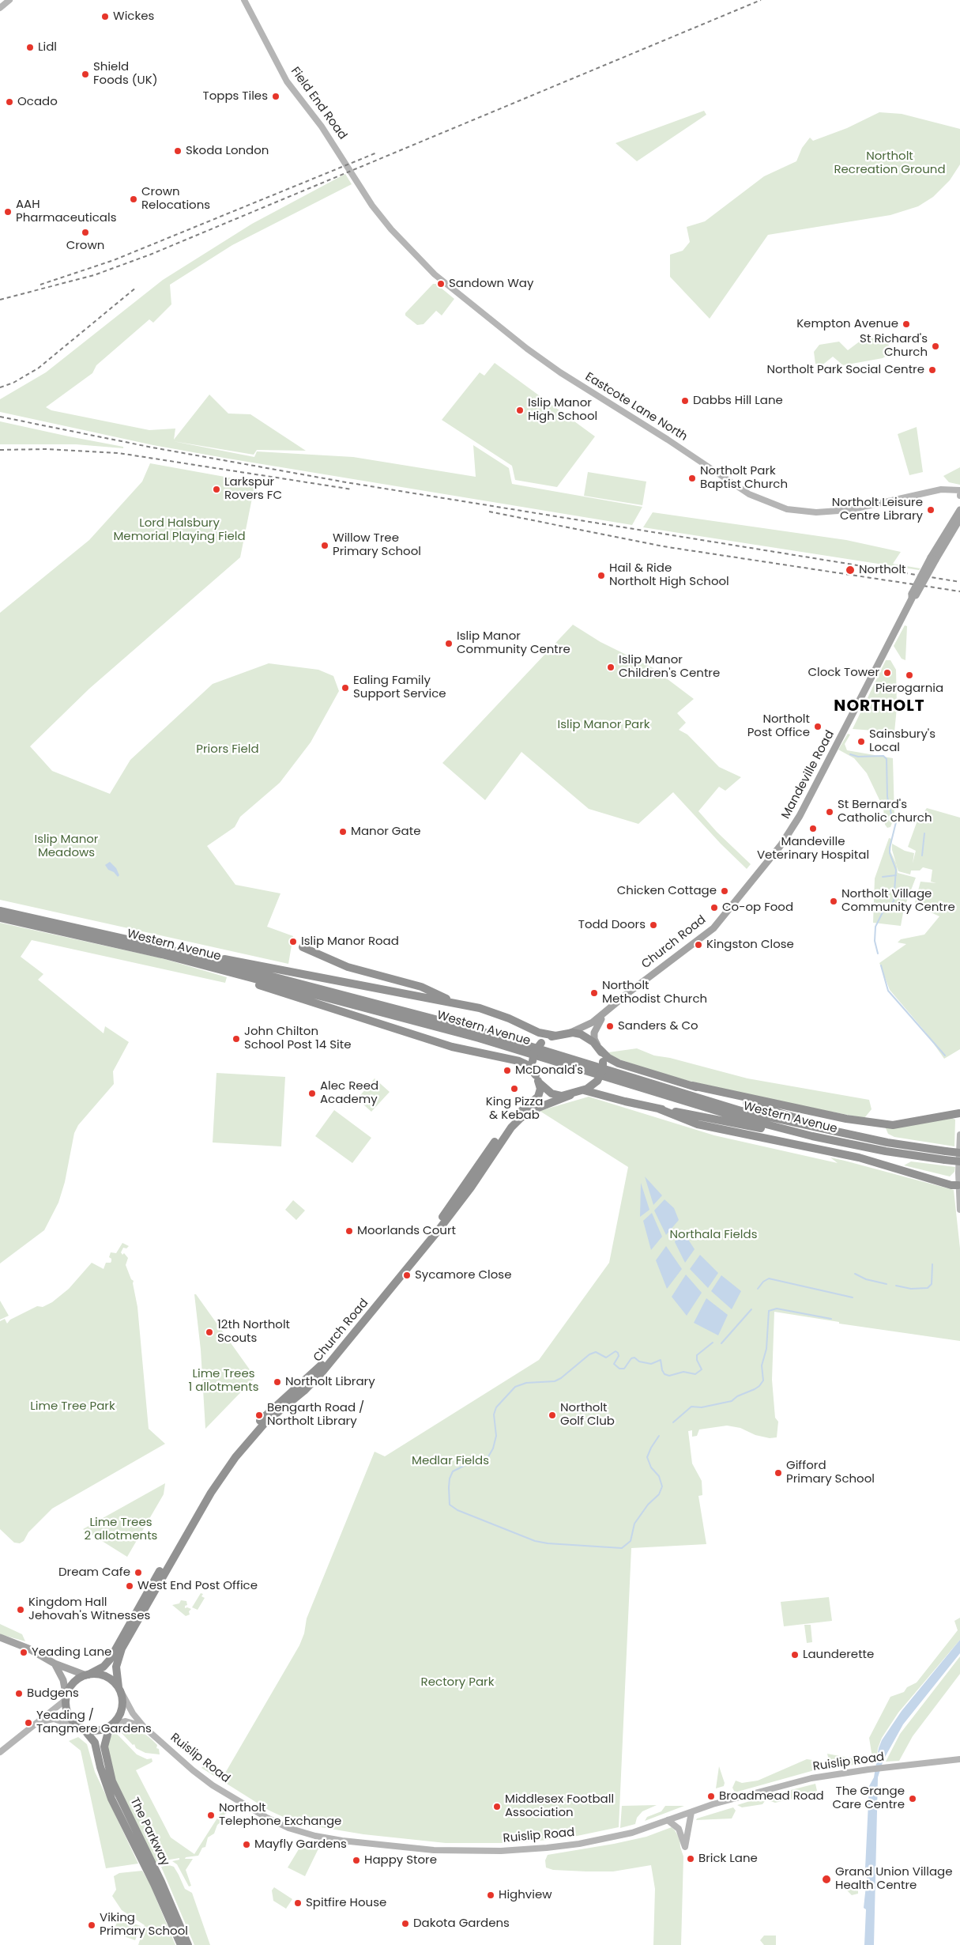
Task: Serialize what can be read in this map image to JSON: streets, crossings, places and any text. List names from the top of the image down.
{
  "streets": {
    "highway": ["Church Road", "Western Avenue", "The Parkway"],
    "main road": ["Mandeville Road"],
    "street": ["Field End Road", "Eastcote Lane North", "Ruislip Road"]
  },
  "crossings": [
    ["Field End Road", "Eastcote Lane North"],
    ["Mandeville Road", "Church Road"],
    ["Church Road", "Ruislip Road"],
    ["Church Road", "The Parkway"],
    ["Ruislip Road", "The Parkway"]
  ],
  "districts": ["NORTHOLT"],
  "parks": [
    "Northolt Recreation Ground",
    "Lord Halsbury Memorial Playing Field",
    "Islip Manor Park",
    "Priors Field",
    "Islip Manor Meadows",
    "Northala Fields",
    "Lime Trees 1 allotments",
    "Lime Tree Park",
    "Medlar Fields",
    "Lime Trees 2 allotments",
    "Rectory Park"
  ],
  "places": [
    "Wickes",
    "Lidl",
    "Shield Foods (UK)",
    "Topps Tiles",
    "Ocado",
    "Skoda London",
    "Crown Relocations",
    "AAH Pharmaceuticals",
    "Crown",
    "Sandown Way",
    "Kempton Avenue",
    "St Richard's Church",
    "Northolt Park Social Centre",
    "Dabbs Hill Lane",
    "Islip Manor High School",
    "Northolt Park Baptist Church",
    "Larkspur Rovers FC",
    "Northolt Leisure Centre Library",
    "Willow Tree Primary School",
    "Northolt",
    "Hail & Ride Northolt High School",
    "Islip Manor Community Centre",
    "Islip Manor Children's Centre",
    "Clock Tower",
    "Pierogarnia",
    "Ealing Family Support Service",
    "Northolt Post Office",
    "Sainsbury's Local",
    "St Bernard's Catholic church",
    "Mandeville Veterinary Hospital",
    "Manor Gate",
    "Chicken Cottage",
    "Northolt Village Community Centre",
    "Co-op Food",
    "Todd Doors",
    "Islip Manor Road",
    "Kingston Close",
    "Northolt Methodist Church",
    "Sanders & Co",
    "John Chilton School Post 14 Site",
    "McDonald's",
    "King Pizza & Kebab",
    "Alec Reed Academy",
    "Moorlands Court",
    "Sycamore Close",
    "12th Northolt Scouts",
    "Northolt Library",
    "Bengarth Road / Northolt Library",
    "Northolt Golf Club",
    "Gifford Primary School",
    "Dream Cafe",
    "West End Post Office",
    "Kingdom Hall Jehovah's Witnesses",
    "Yeading Lane",
    "Launderette",
    "Budgens",
    "Yeading / Tangmere Gardens",
    "Broadmead Road",
    "The Grange Care Centre",
    "Middlesex Football Association",
    "Northolt Telephone Exchange",
    "Mayfly Gardens",
    "Brick Lane",
    "Happy Store",
    "Grand Union Village Health Centre",
    "Highview",
    "Spitfire House",
    "Dakota Gardens",
    "Viking Primary School"
  ]
}
